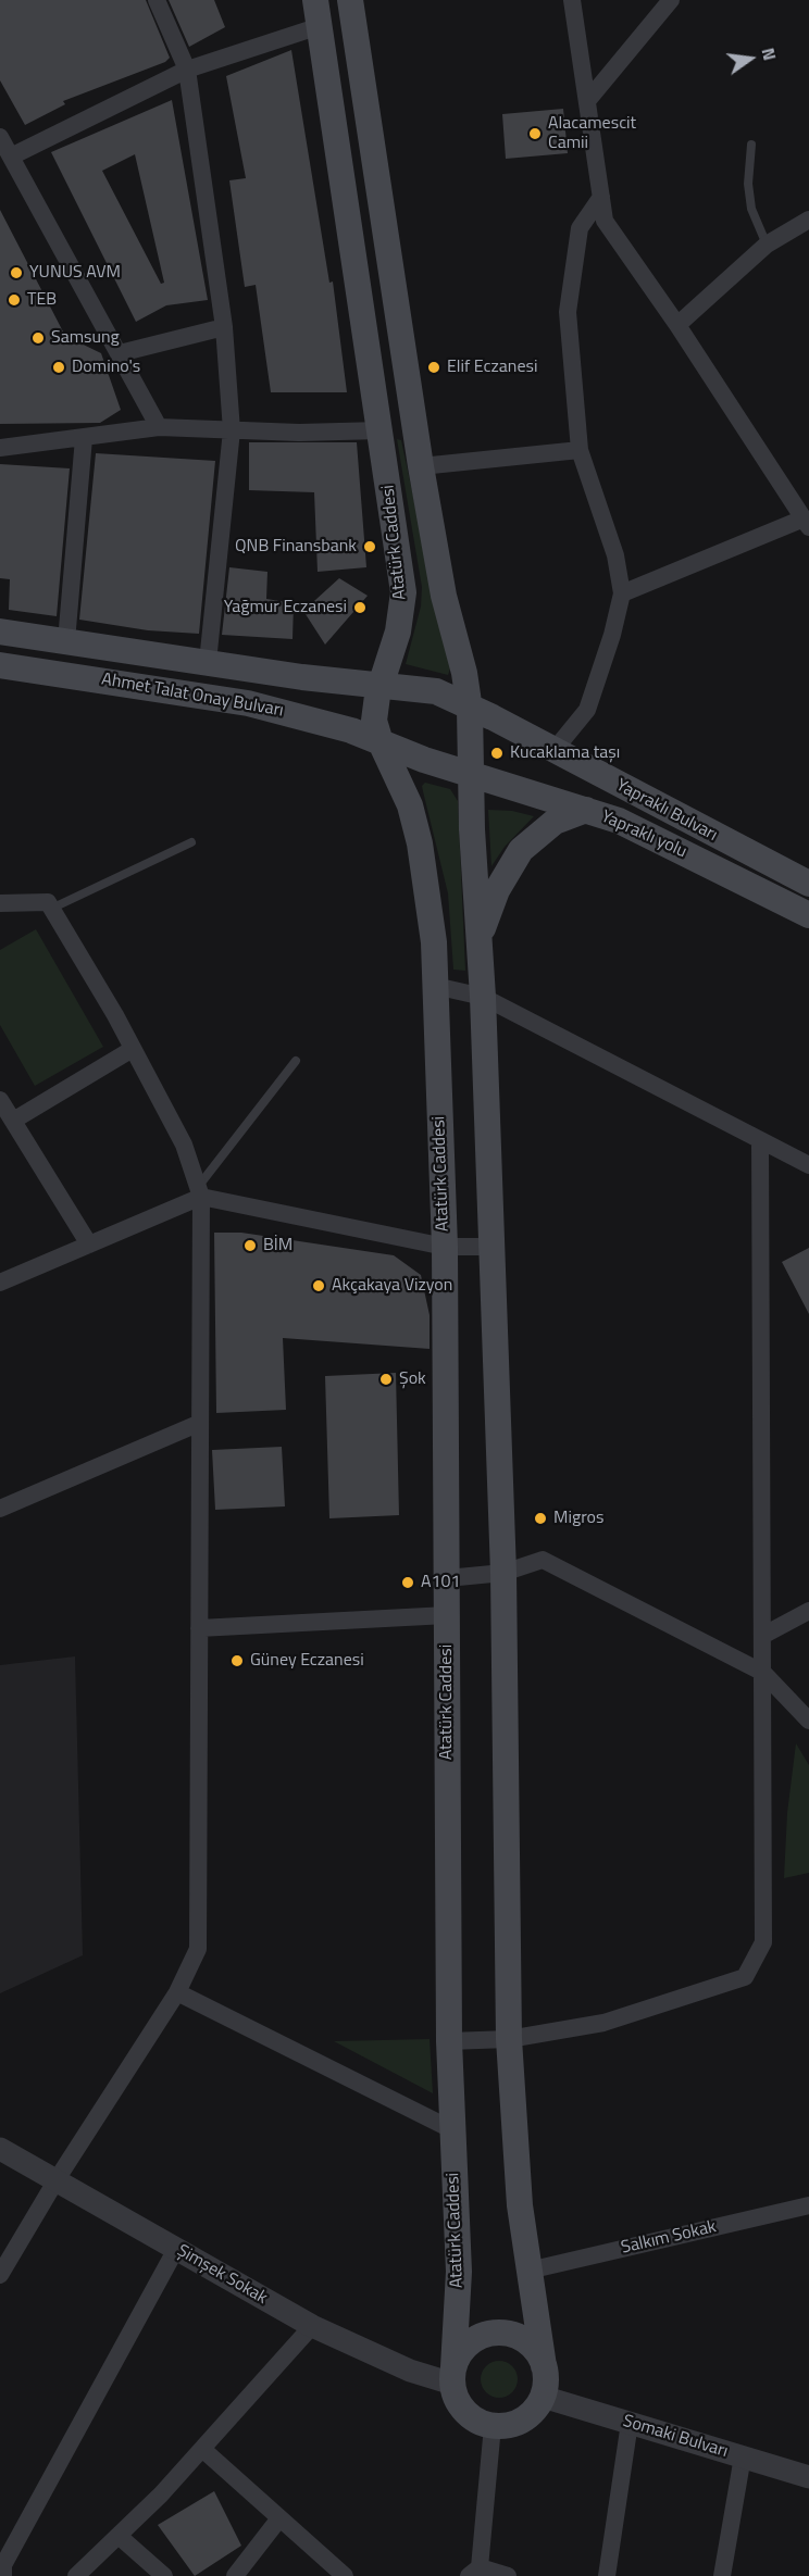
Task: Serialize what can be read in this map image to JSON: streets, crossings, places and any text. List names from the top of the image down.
{
  "streets": {
    "main road": [
      "Atatürk Caddesi",
      "Ahmet Talat Onay Bulvarı",
      "Yapraklı Bulvarı",
      "Yapraklı yolu"
    ],
    "street": ["Salkım Sokak", "Şimşek Sokak", "Somaki Bulvarı"]
  },
  "crossings": [
    ["Atatürk Caddesi", "Ahmet Talat Onay Bulvarı"],
    ["Atatürk Caddesi", "Yapraklı Bulvarı"],
    ["Atatürk Caddesi", "Yapraklı yolu"],
    ["Atatürk Caddesi", "Salkım Sokak"],
    ["Atatürk Caddesi", "Şimşek Sokak"],
    ["Atatürk Caddesi", "Somaki Bulvarı"],
    ["Ahmet Talat Onay Bulvarı", "Yapraklı Bulvarı"],
    ["Şimşek Sokak", "Somaki Bulvarı"]
  ],
  "places": [
    "Alacamescit Camii",
    "YUNUS AVM",
    "TEB",
    "Samsung",
    "Domino's",
    "Elif Eczanesi",
    "QNB Finansbank",
    "Yağmur Eczanesi",
    "Kucaklama taşı",
    "BİM",
    "Akçakaya Vizyon",
    "Şok",
    "Migros",
    "A101",
    "Güney Eczanesi"
  ],
  "north": "right"
}
